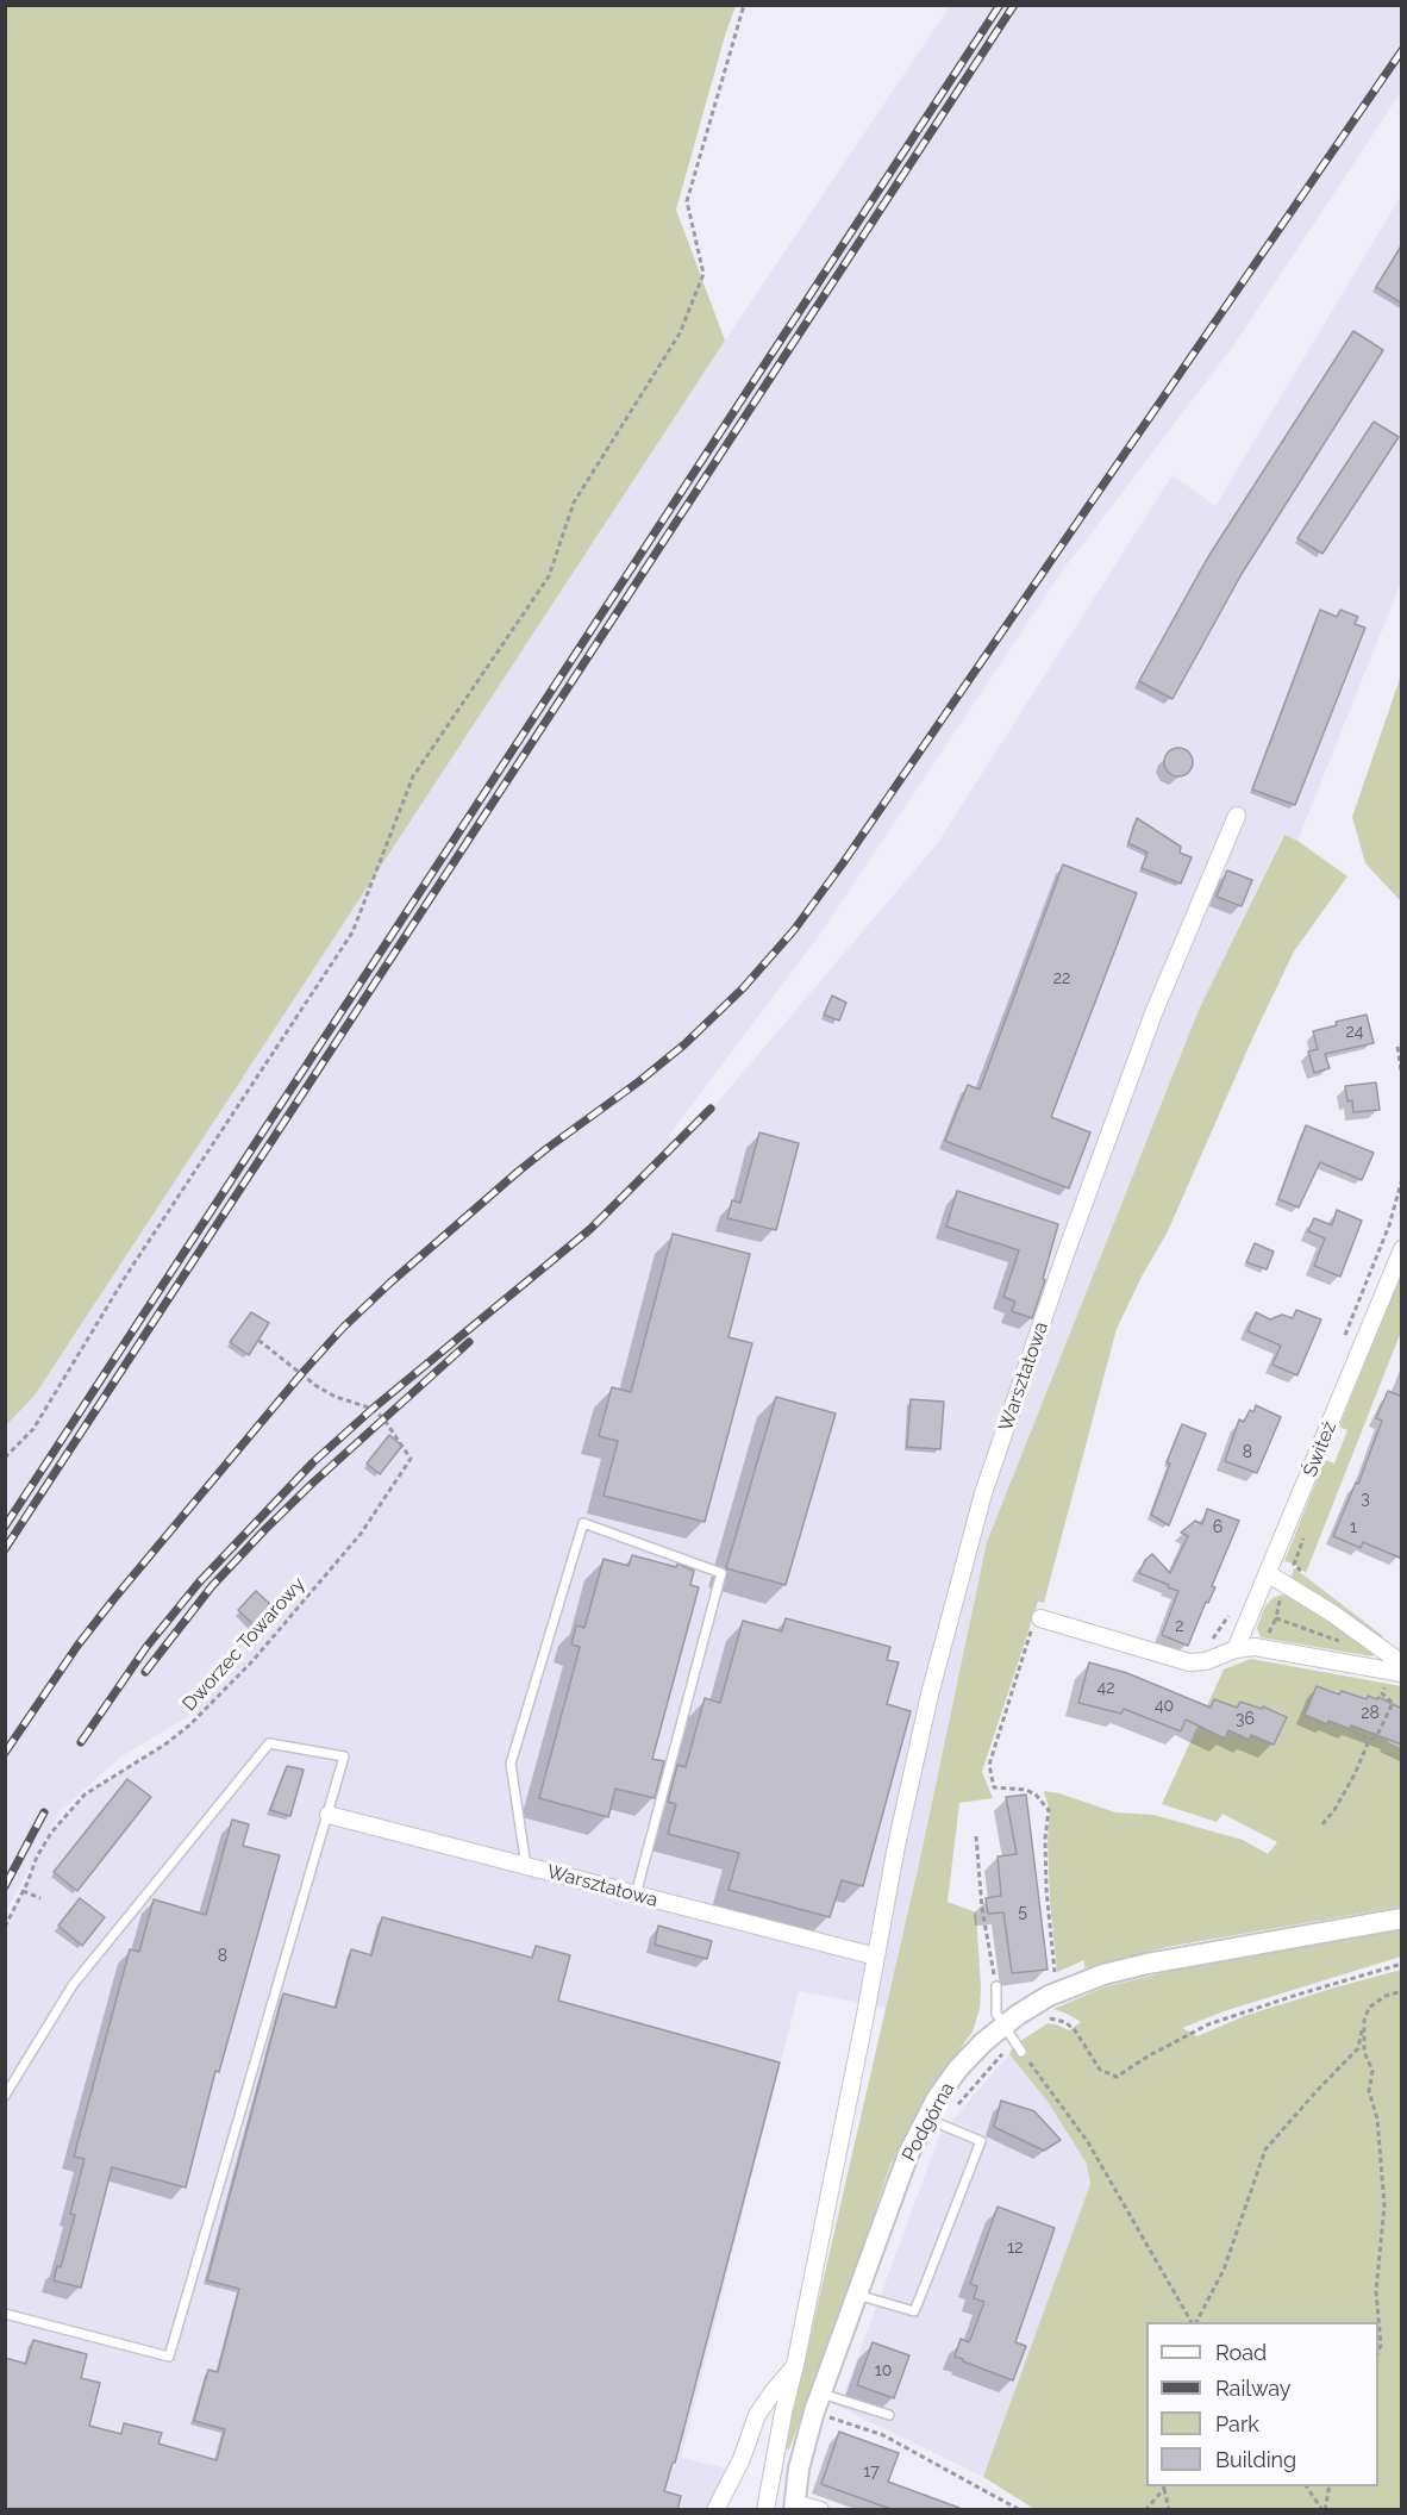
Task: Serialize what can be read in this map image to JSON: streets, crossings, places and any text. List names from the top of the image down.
{
  "streets": {
    "street": ["Warsztatowa", "Świteź", "Podgórna"],
    "path": ["Dworzec Towarowy"]
  },
  "house_numbers": [
    "22",
    "24",
    "8",
    "3",
    "6",
    "1",
    "2",
    "42",
    "40",
    "28",
    "36",
    "5",
    "8",
    "12",
    "10",
    "17"
  ],
  "legend": [
    "Road",
    "Railway",
    "Park",
    "Building"
  ]
}
